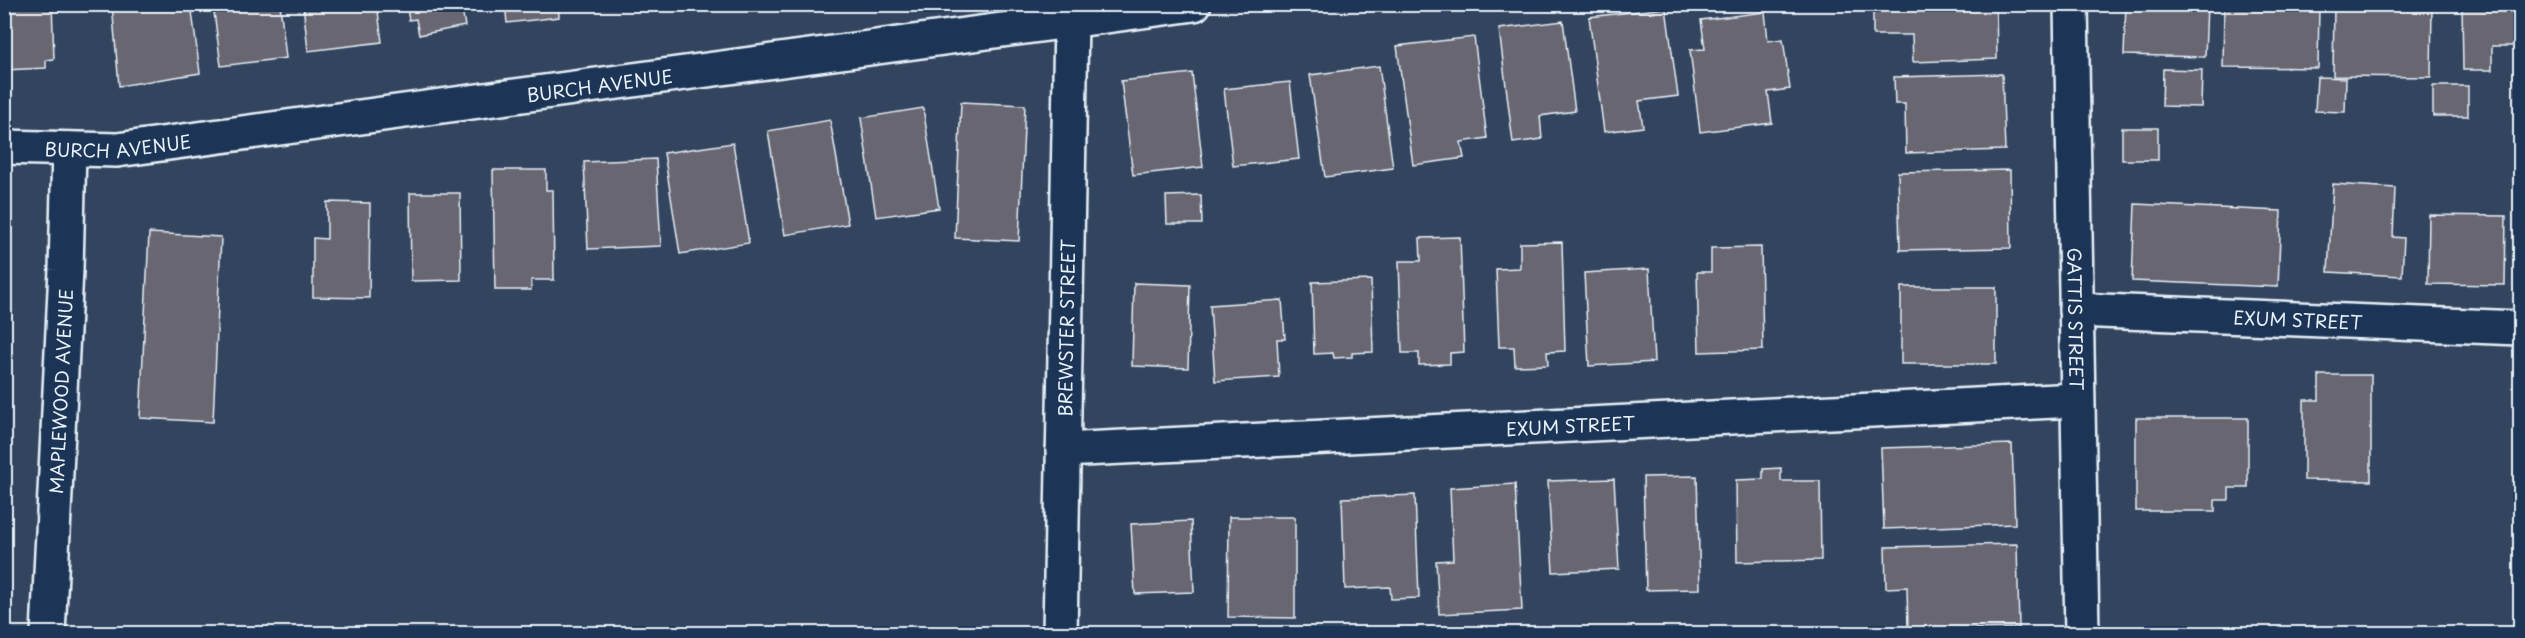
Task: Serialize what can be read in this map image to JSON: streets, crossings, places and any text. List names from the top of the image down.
{
  "streets": {
    "street": [
      "BURCH AVENUE",
      "GATTIS STREET",
      "EXUM STREET",
      "BREWSTER STREET",
      "MAPLEWOOD AVENUE"
    ]
  },
  "crossings": [
    ["BURCH AVENUE", "BREWSTER STREET"],
    ["BURCH AVENUE", "MAPLEWOOD AVENUE"],
    ["GATTIS STREET", "EXUM STREET"],
    ["EXUM STREET", "BREWSTER STREET"]
  ]
}
